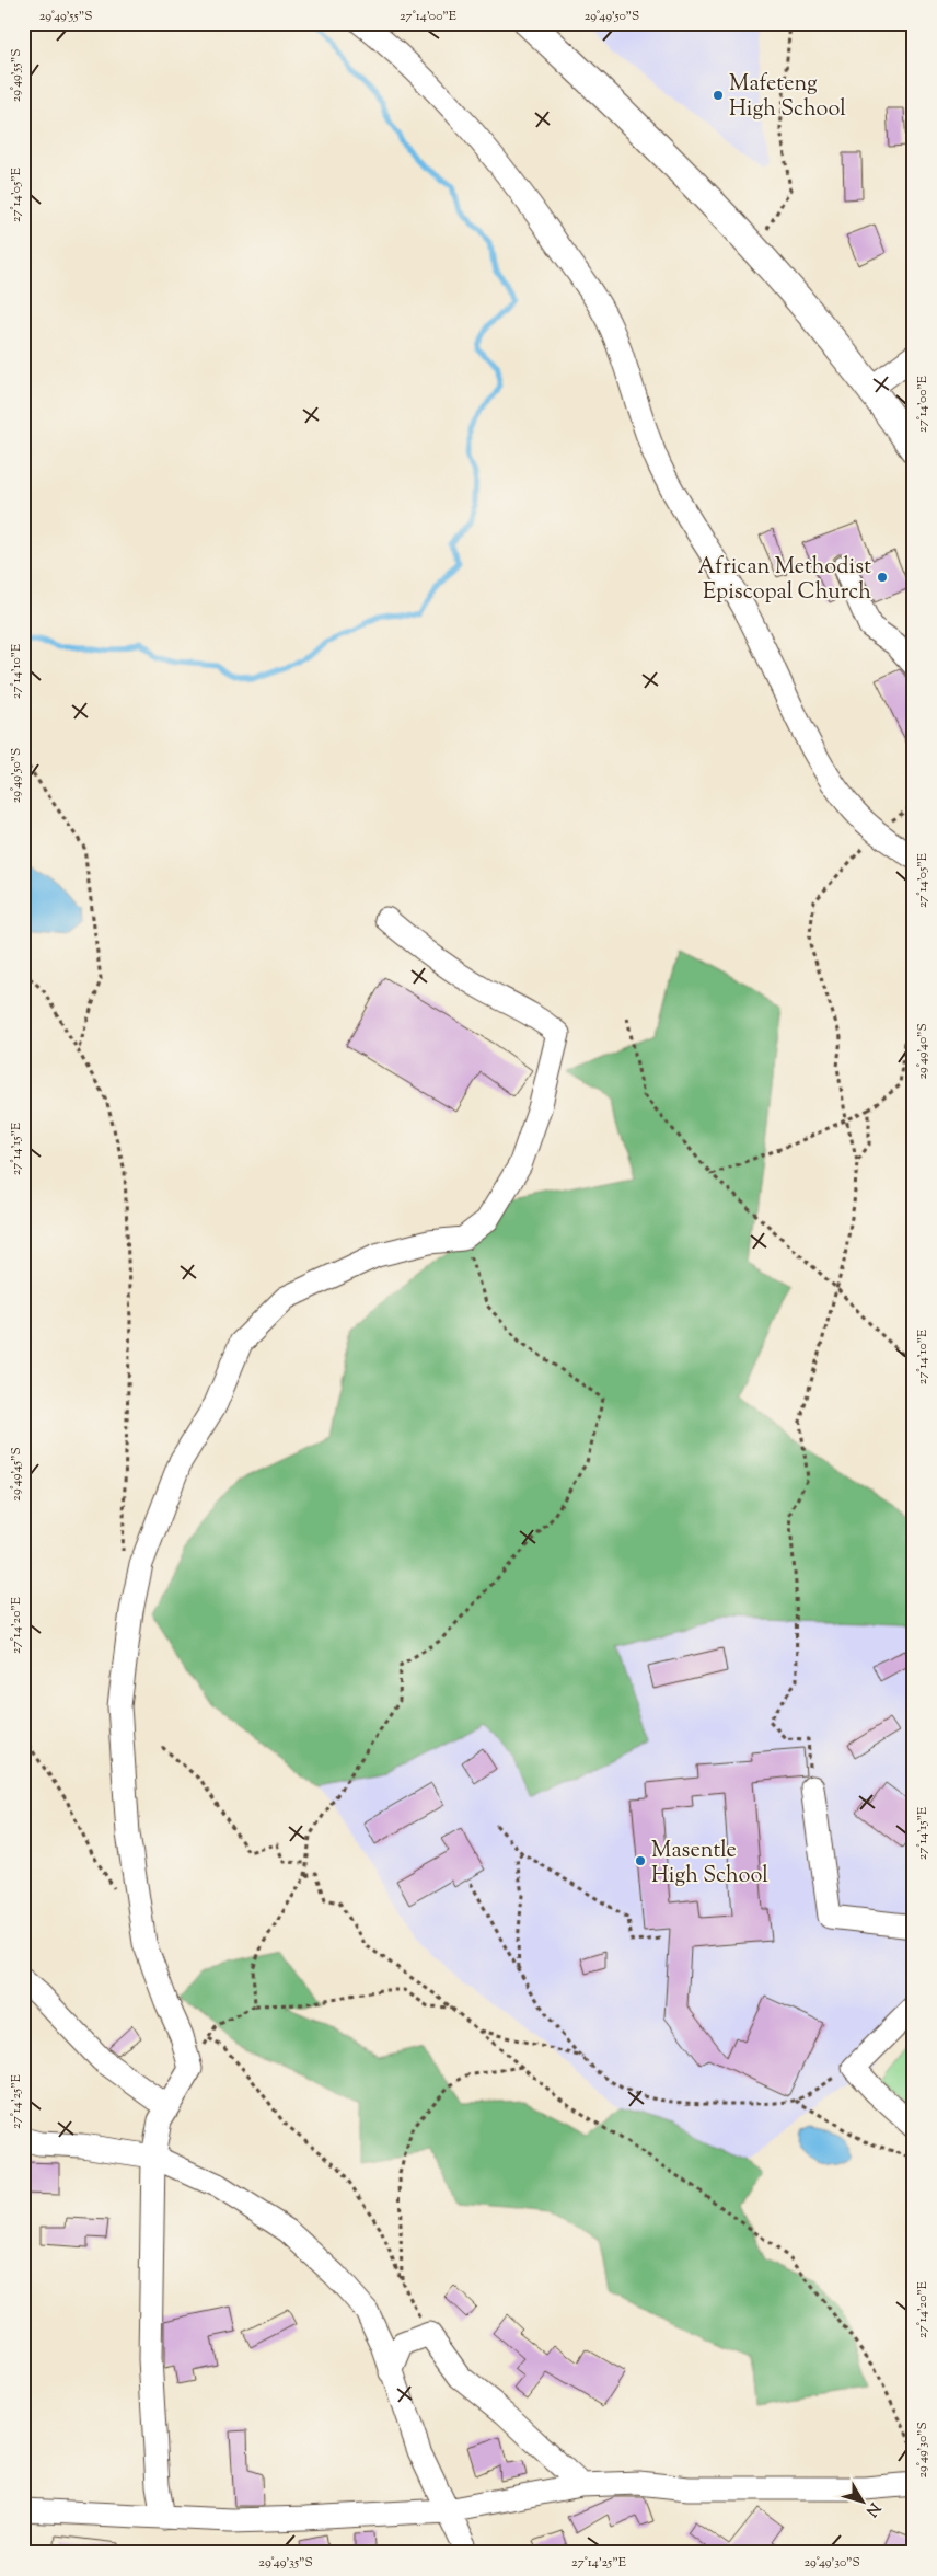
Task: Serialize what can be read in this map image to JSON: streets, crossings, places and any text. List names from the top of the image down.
{
  "places": ["Mafeteng High School", "African Methodist Episcopal Church", "Masentle High School"],
  "north": "bottom right",
  "coordinates": [
    "29°49'55\"S",
    "27°14'00\"E",
    "29°49'50\"S",
    "27°14'05\"E",
    "27°14'10\"E",
    "29°49'40\"S",
    "27°14'15\"E",
    "29°49'45\"S",
    "27°14'20\"E",
    "27°14'25\"E",
    "29°49'30\"S",
    "29°49'35\"S"
  ]
}
